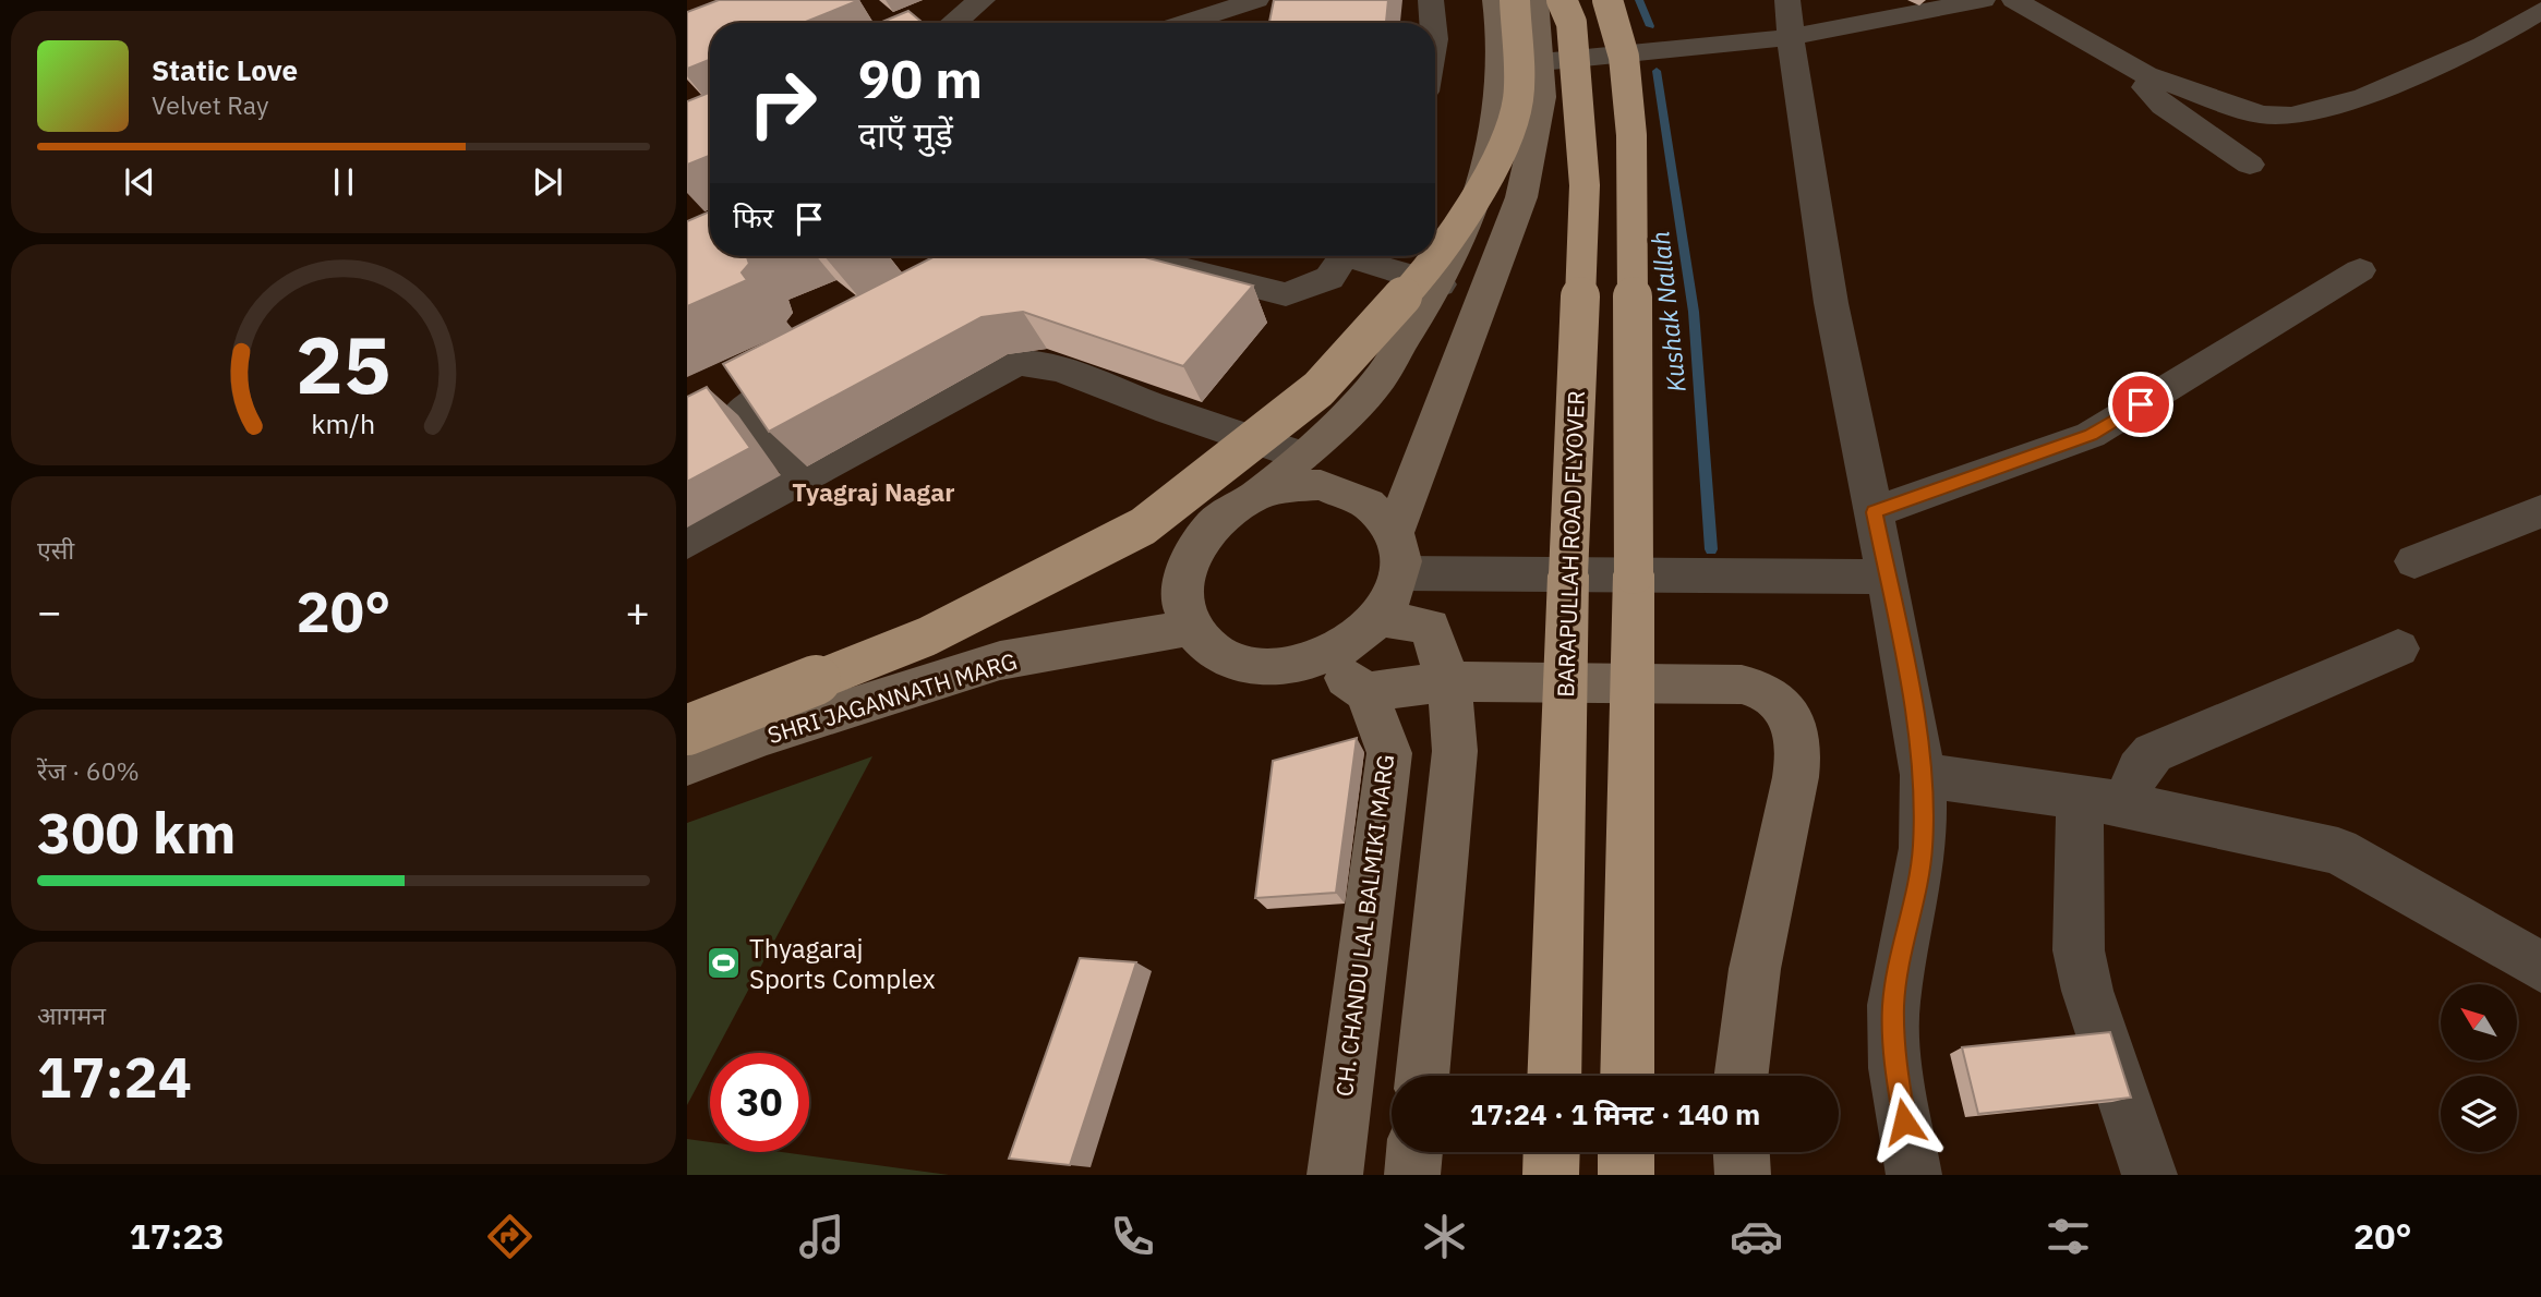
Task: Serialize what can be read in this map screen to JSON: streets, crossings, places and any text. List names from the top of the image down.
{
  "streets": {
    "highway": ["BARAPULLAH ROAD FLYOVER"],
    "street": ["SHRI JAGANNATH MARG", "CH. CHANDU LAL BALMIKI MARG"]
  },
  "districts": ["Tyagraj Nagar"],
  "water": ["Kushak Nallah"],
  "places": {
    "sports": ["Thyagaraj Sports Complex"]
  },
  "north": "top left",
  "page": {
    "turn": ["90 m", "दाएँ मुड़ें"],
    "song": ["Static Love", "Velvet Ray"],
    "then": "फिर",
    "tile": [
      "एसी",
      ["रेंज · 60%", "300 km"],
      ["आगमन", "17:24"]
    ],
    "heat": ["−", "20°", "+"],
    "limit": "30",
    "trip": "17:24 · 1 मिनट · 140 m",
    "tabs": ["17:23", "20°"],
    "gauge": ["25", "km/h"]
  }
}
